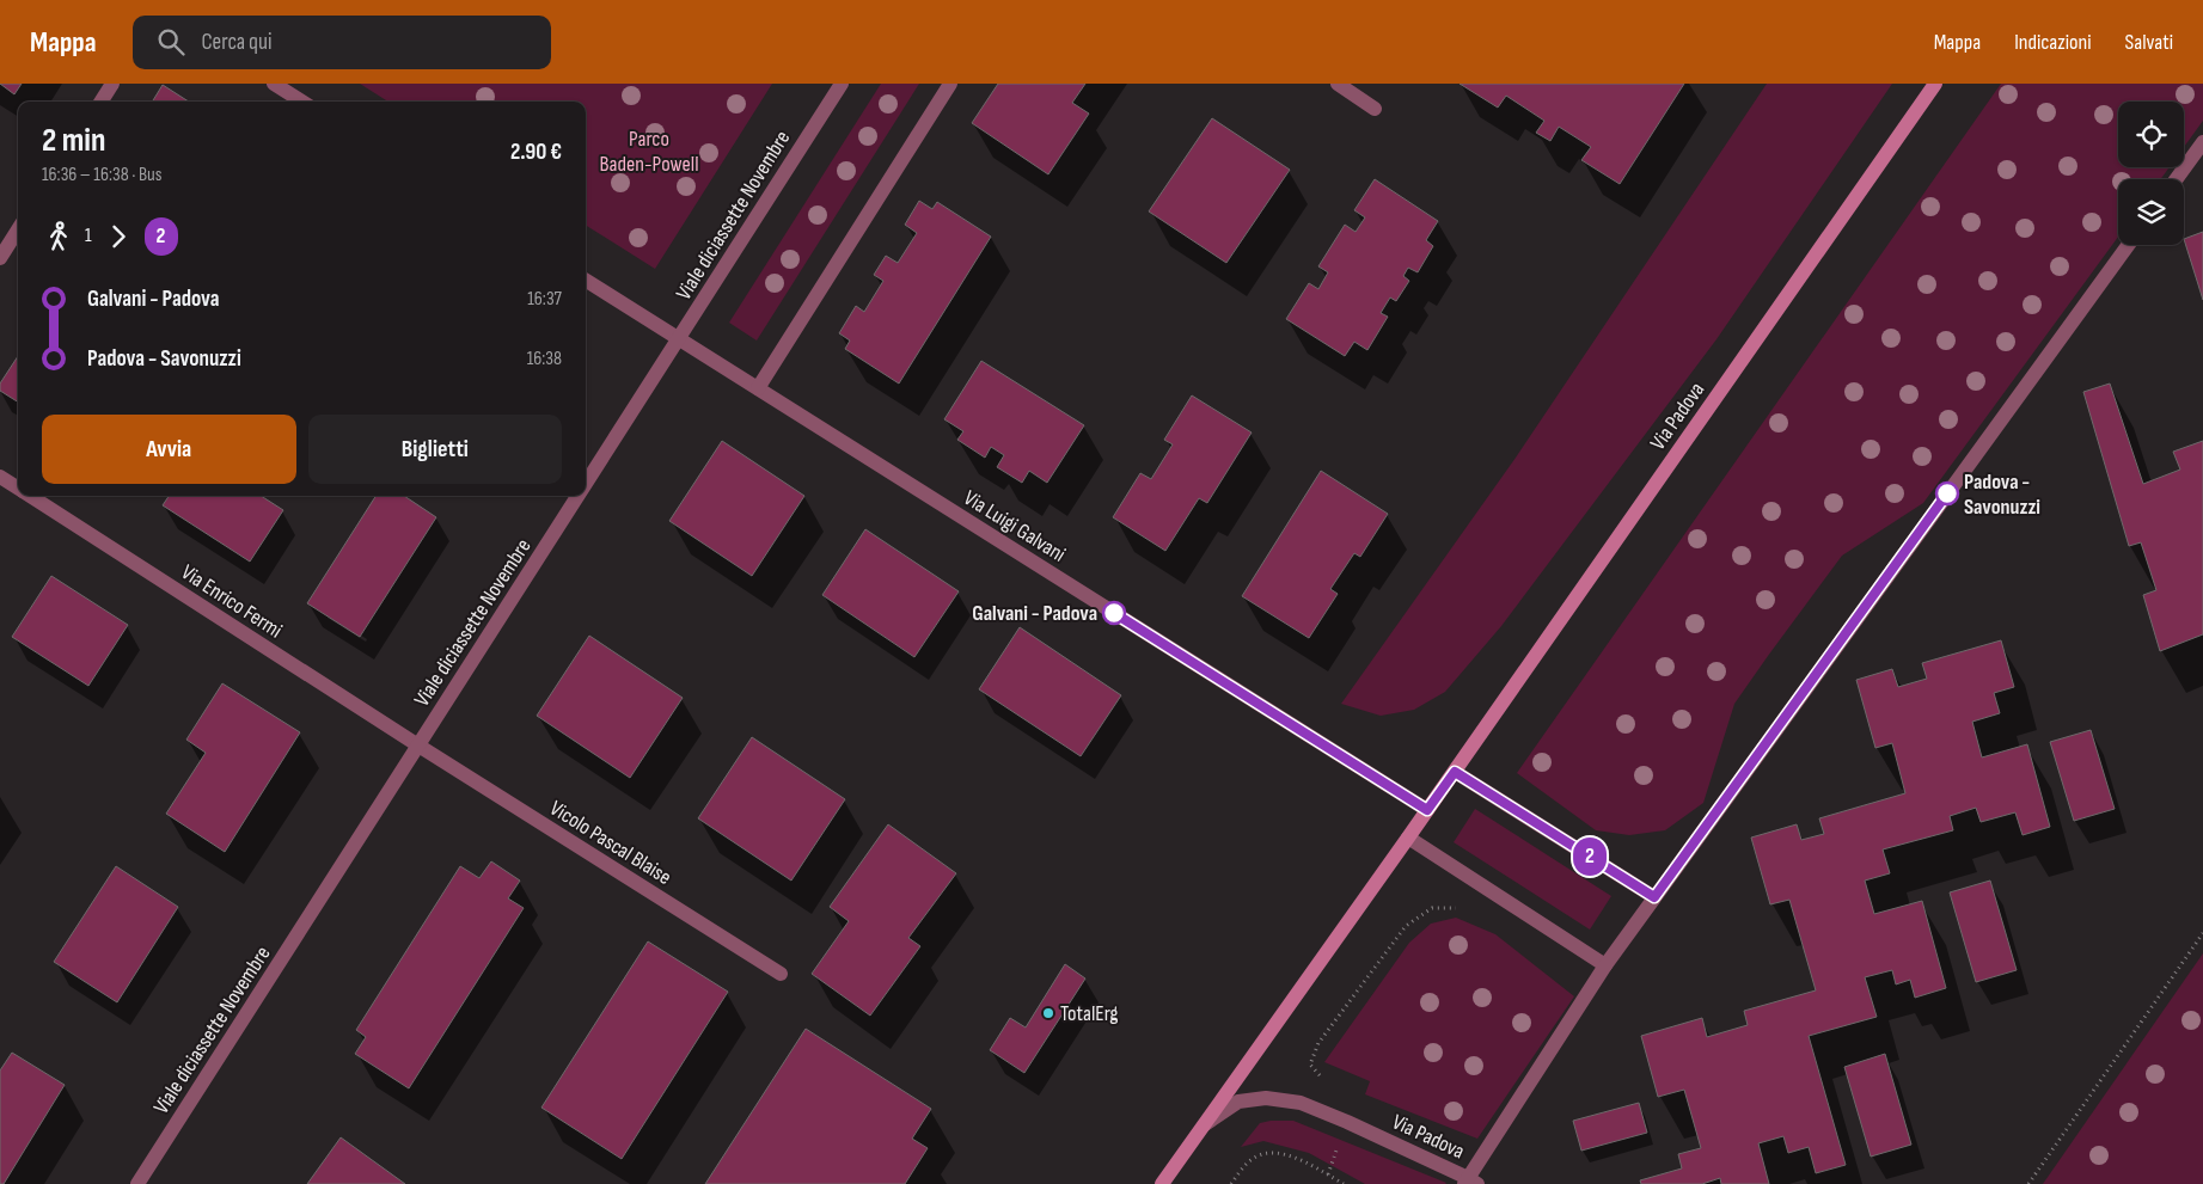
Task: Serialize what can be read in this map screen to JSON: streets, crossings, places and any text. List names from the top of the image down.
{
  "streets": {
    "main road": ["Via Padova"],
    "street": [
      "Viale diciassette Novembre",
      "Via Luigi Galvani",
      "Via Enrico Fermi",
      "Vicolo Pascal Blaise"
    ]
  },
  "crossings": [
    ["Viale diciassette Novembre", "Via Luigi Galvani"],
    ["Viale diciassette Novembre", "Via Enrico Fermi"],
    ["Viale diciassette Novembre", "Vicolo Pascal Blaise"],
    ["Via Padova", "Via Luigi Galvani"],
    ["Via Enrico Fermi", "Vicolo Pascal Blaise"]
  ],
  "parks": ["Parco Baden-Powell"],
  "places": ["Padova - Savonuzzi", "Galvani - Padova", "TotalErg"],
  "lines": ["bus line 2"],
  "page": {
    "header": "Mappa",
    "search": "Cerca qui",
    "nav": ["Mappa", "Indicazioni", "Salvati"],
    "on_map": "2",
    "heading": ["2 min", "16:36 – 16:38 · Bus", "2.90 €"],
    "legs": ["1", "2"],
    "list": [
      {
        "name": "Galvani - Padova",
        "value": "16:37"
      },
      {
        "name": "Padova - Savonuzzi",
        "value": "16:38"
      }
    ],
    "buttons": ["Avvia", "Biglietti"]
  }
}
